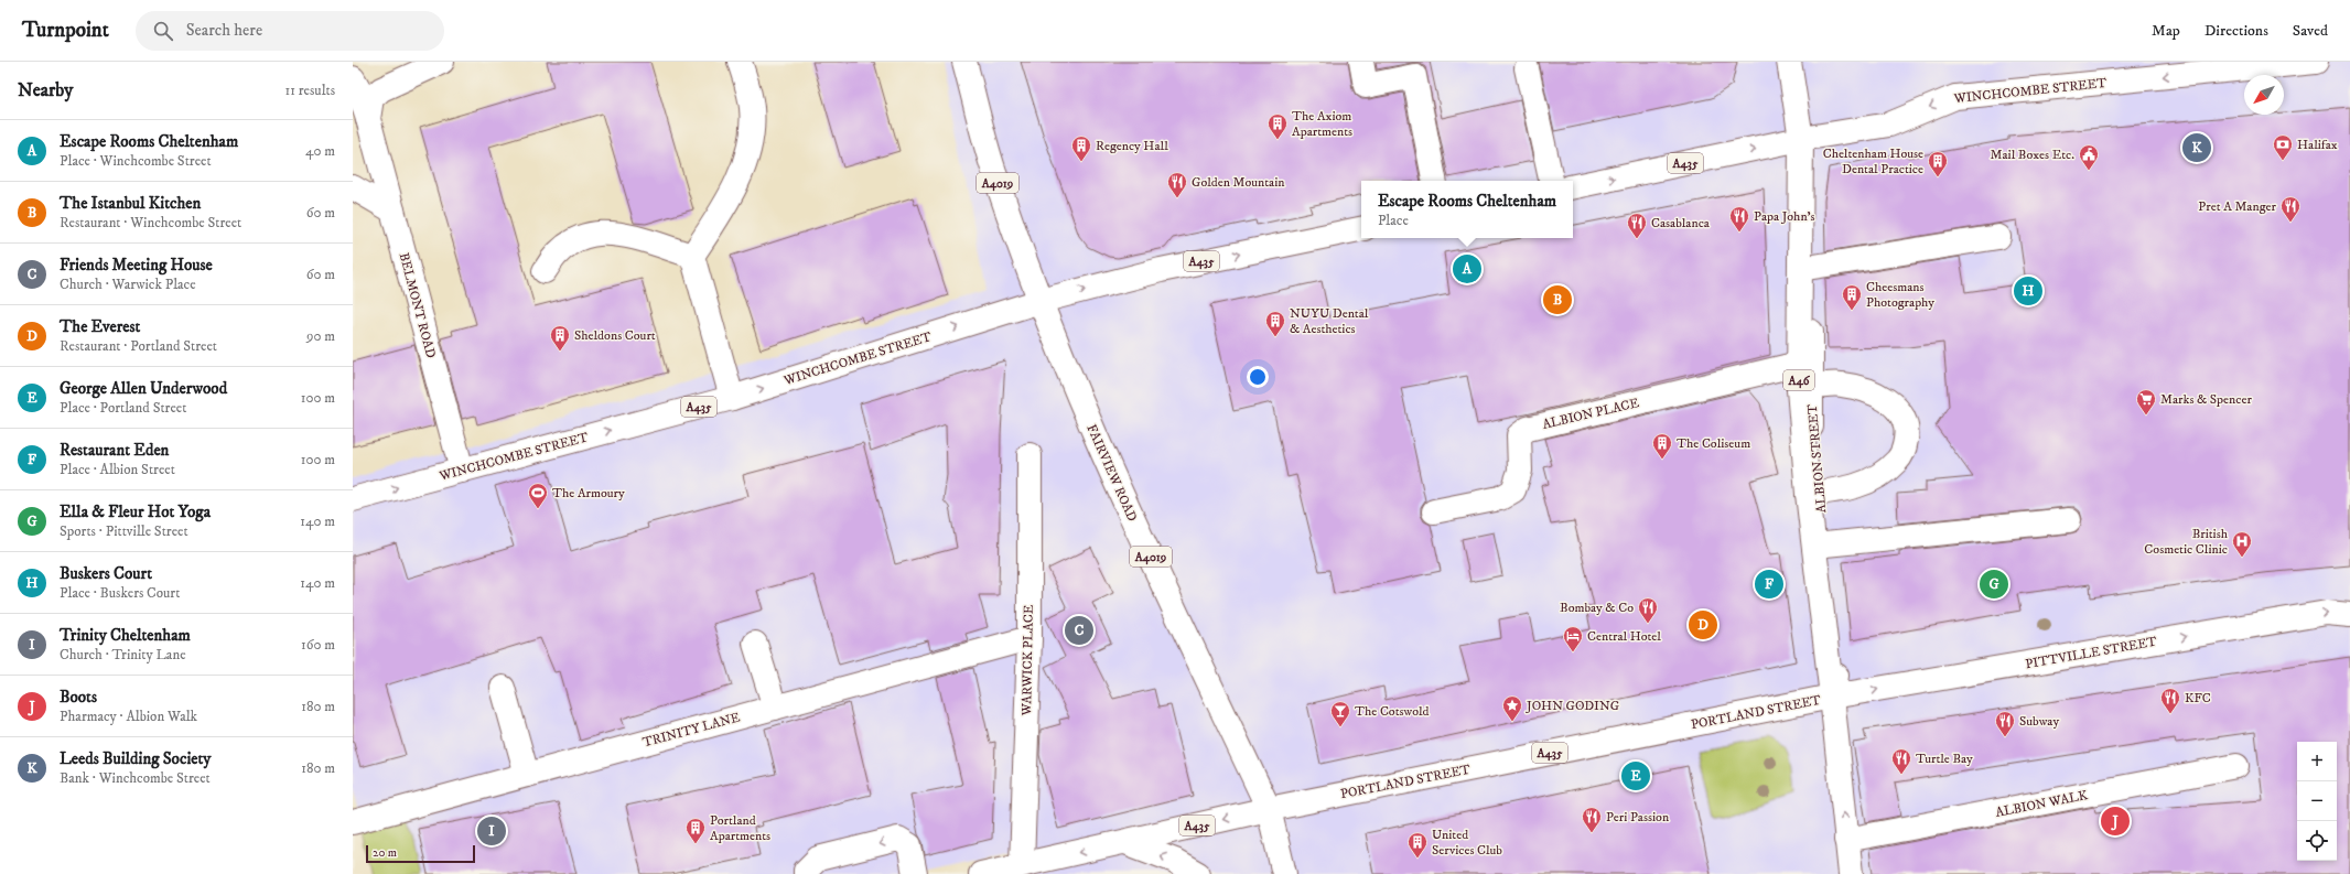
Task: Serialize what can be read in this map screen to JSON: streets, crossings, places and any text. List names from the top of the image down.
{
  "streets": {
    "main road": [
      "WINCHCOMBE STREET",
      "A435",
      "A4019",
      "BELMONT ROAD",
      "A46",
      "ALBION PLACE",
      "ALBION STREET",
      "FAIRVIEW ROAD",
      "PITTVILLE STREET",
      "WARWICK PLACE",
      "PORTLAND STREET",
      "TRINITY LANE",
      "ALBION WALK"
    ]
  },
  "crossings": [
    ["WINCHCOMBE STREET", "BELMONT ROAD"],
    ["WINCHCOMBE STREET", "ALBION STREET"],
    ["WINCHCOMBE STREET", "FAIRVIEW ROAD"],
    ["ALBION PLACE", "ALBION STREET"],
    ["ALBION STREET", "PITTVILLE STREET"],
    ["ALBION STREET", "PORTLAND STREET"],
    ["ALBION STREET", "ALBION WALK"],
    ["FAIRVIEW ROAD", "PORTLAND STREET"],
    ["PITTVILLE STREET", "PORTLAND STREET"],
    ["WARWICK PLACE", "PORTLAND STREET"],
    ["WARWICK PLACE", "TRINITY LANE"]
  ],
  "places": {
    "building": [
      "The Axiom Apartments",
      "Regency Hall",
      "Cheltenham House Dental Practice",
      "Cheesmans Photography",
      "NUYU Dental & Aesthetics",
      "Sheldons Court",
      "The Coliseum",
      "Portland Apartments",
      "United Services Club"
    ],
    "bank": ["Halifax"],
    "public building": ["Mail Boxes Etc."],
    "restaurant": [
      "Golden Mountain",
      "Pret A Manger",
      "Papa John's",
      "Casablanca",
      "Bombay & Co",
      "KFC",
      "Subway",
      "Turtle Bay",
      "Peri Passion"
    ],
    "supermarket": ["Marks & Spencer"],
    "sports": ["The Armoury"],
    "hospital": ["British Cosmetic Clinic"],
    "hotel": ["Central Hotel"],
    "place": ["JOHN GODING"],
    "bar": ["The Cotswold"]
  },
  "scale_bar": "20 m",
  "north": "bottom left",
  "page": {
    "header": "Turnpoint",
    "search": "Search here",
    "nav": ["Map", "Directions", "Saved"],
    "heading": ["Nearby", "11 results"],
    "list": [
      {
        "mark": "A",
        "name": "Escape Rooms Cheltenham",
        "note": "Place · Winchcombe Street",
        "value": "40 m"
      },
      {
        "mark": "B",
        "name": "The Istanbul Kitchen",
        "note": "Restaurant · Winchcombe Street",
        "value": "60 m"
      },
      {
        "mark": "C",
        "name": "Friends Meeting House",
        "note": "Church · Warwick Place",
        "value": "60 m"
      },
      {
        "mark": "D",
        "name": "The Everest",
        "note": "Restaurant · Portland Street",
        "value": "90 m"
      },
      {
        "mark": "E",
        "name": "George Allen Underwood",
        "note": "Place · Portland Street",
        "value": "100 m"
      },
      {
        "mark": "F",
        "name": "Restaurant Eden",
        "note": "Place · Albion Street",
        "value": "100 m"
      },
      {
        "mark": "G",
        "name": "Ella & Fleur Hot Yoga",
        "note": "Sports · Pittville Street",
        "value": "140 m"
      },
      {
        "mark": "H",
        "name": "Buskers Court",
        "note": "Place · Buskers Court",
        "value": "140 m"
      },
      {
        "mark": "I",
        "name": "Trinity Cheltenham",
        "note": "Church · Trinity Lane",
        "value": "160 m"
      },
      {
        "mark": "J",
        "name": "Boots",
        "note": "Pharmacy · Albion Walk",
        "value": "180 m"
      },
      {
        "mark": "K",
        "name": "Leeds Building Society",
        "note": "Bank · Winchcombe Street",
        "value": "180 m"
      }
    ],
    "pins": [
      "K",
      "A",
      "H",
      "B",
      "F",
      "G",
      "D",
      "C",
      "E",
      "J",
      "I"
    ],
    "popup": ["Escape Rooms Cheltenham", "Place"],
    "map_buttons": ["+", "−"],
    "scale": "20 m"
  }
}
